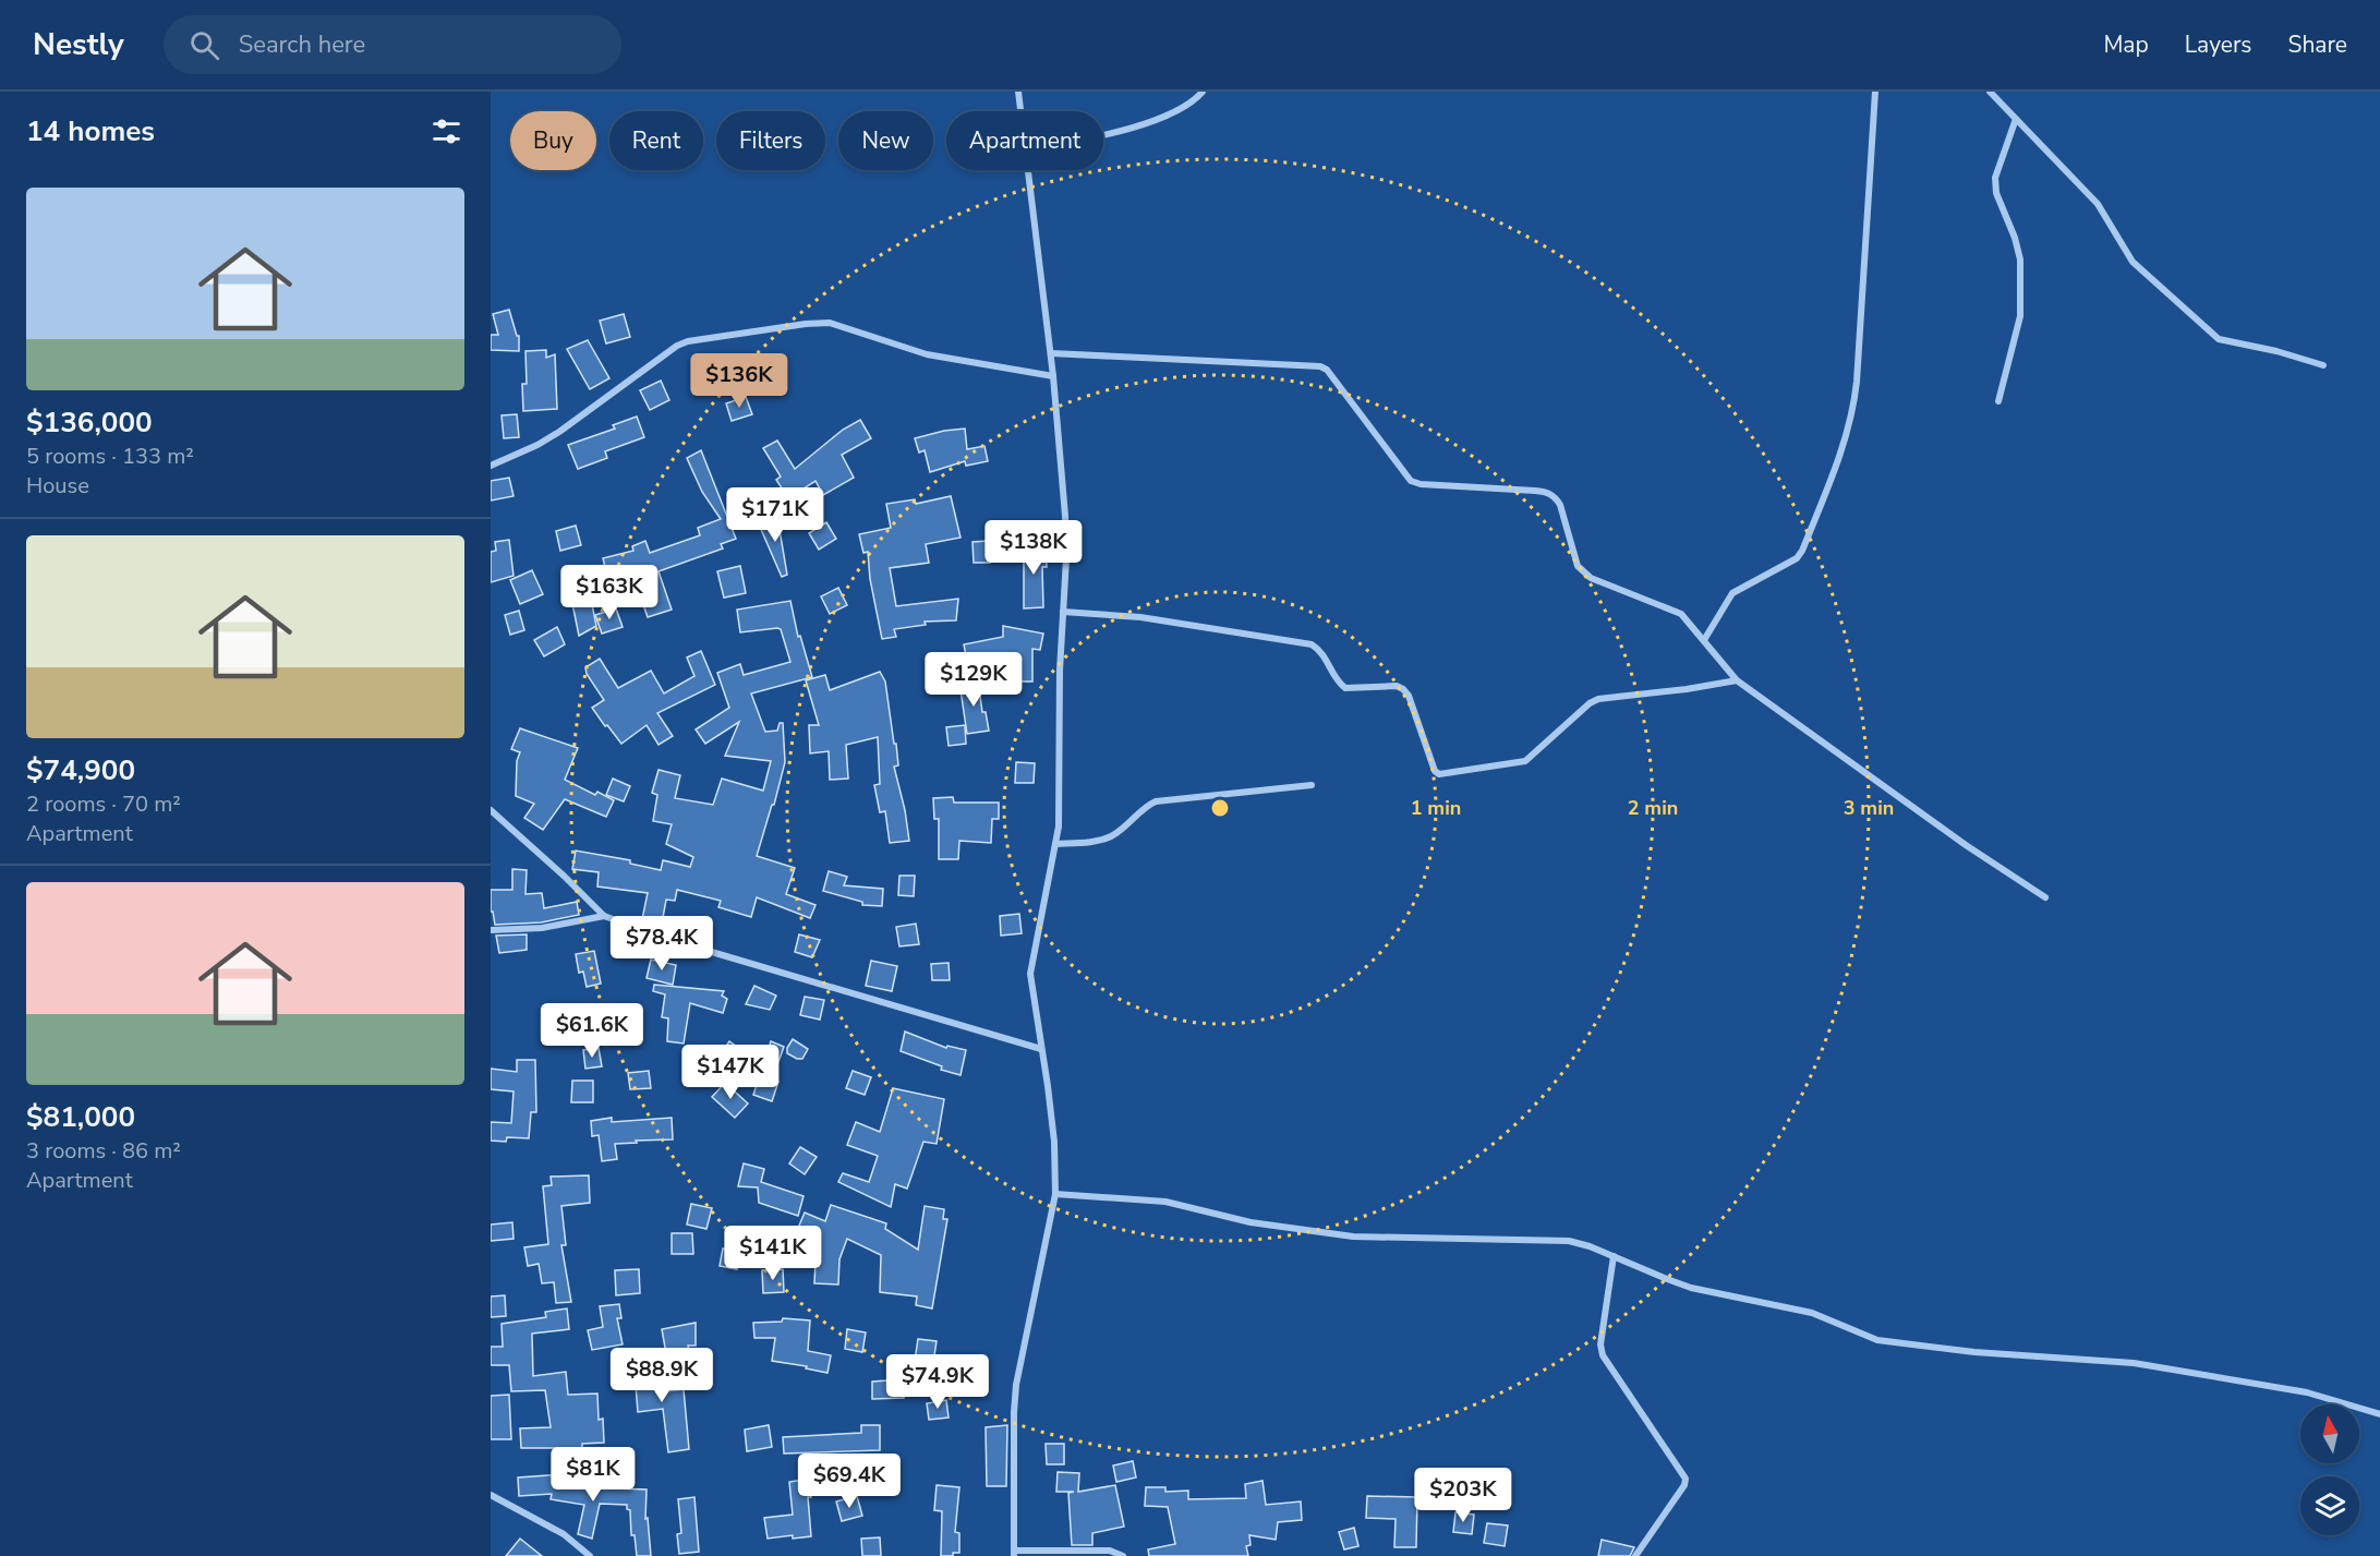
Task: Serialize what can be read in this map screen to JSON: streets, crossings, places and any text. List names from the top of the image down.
{
  "north": "top",
  "page": {
    "header": "Nestly",
    "search": "Search here",
    "nav": ["Map", "Layers", "Share"],
    "heading": "14 homes",
    "chip": [
      "Buy",
      "Rent",
      "Filters",
      "New",
      "Apartment"
    ],
    "list": [
      {
        "name": "$136,000",
        "note": "5 rooms · 133 m² · House"
      },
      {
        "name": "$74,900",
        "note": "2 rooms · 70 m² · Apartment"
      },
      {
        "name": "$81,000",
        "note": "3 rooms · 86 m² · Apartment"
      }
    ],
    "price": [
      "$136K",
      "$171K",
      "$138K",
      "$163K",
      "$129K",
      "$78.4K",
      "$61.6K",
      "$147K",
      "$141K",
      "$88.9K",
      "$74.9K",
      "$81K",
      "$69.4K",
      "$203K"
    ]
  },
  "rings": ["1 min", "2 min", "3 min"]
}
